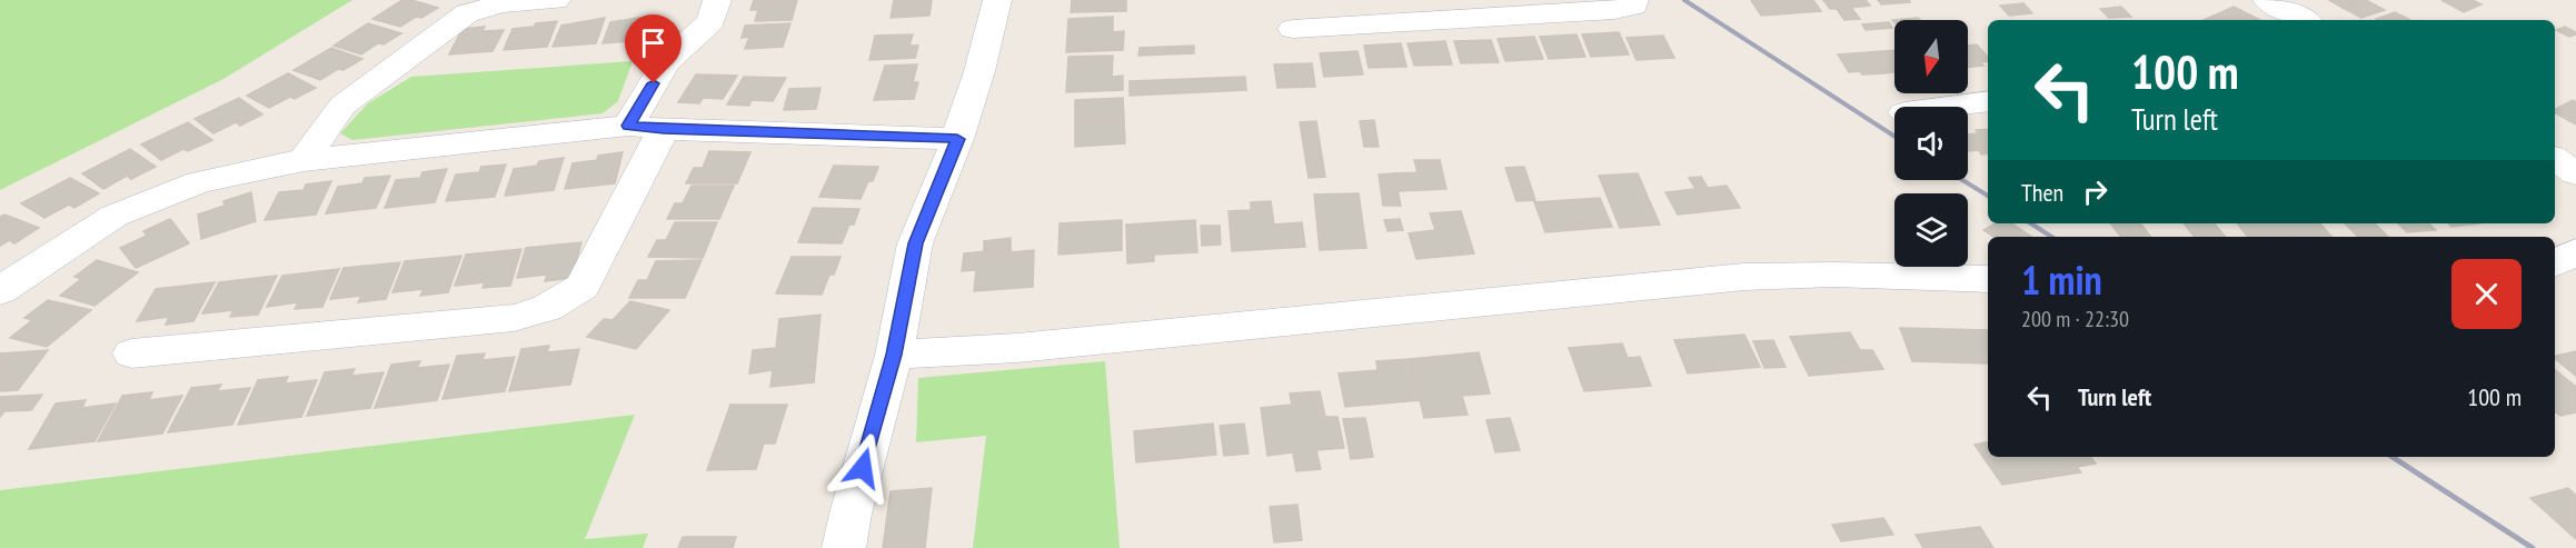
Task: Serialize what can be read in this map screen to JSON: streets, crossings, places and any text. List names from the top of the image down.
{
  "north": "bottom",
  "page": {
    "turn": ["100 m", "Turn left"],
    "then": "Then",
    "heading": ["1 min", "200 m · 22:30"],
    "list": [
      {
        "name": "Turn left",
        "value": "100 m"
      }
    ]
  }
}
